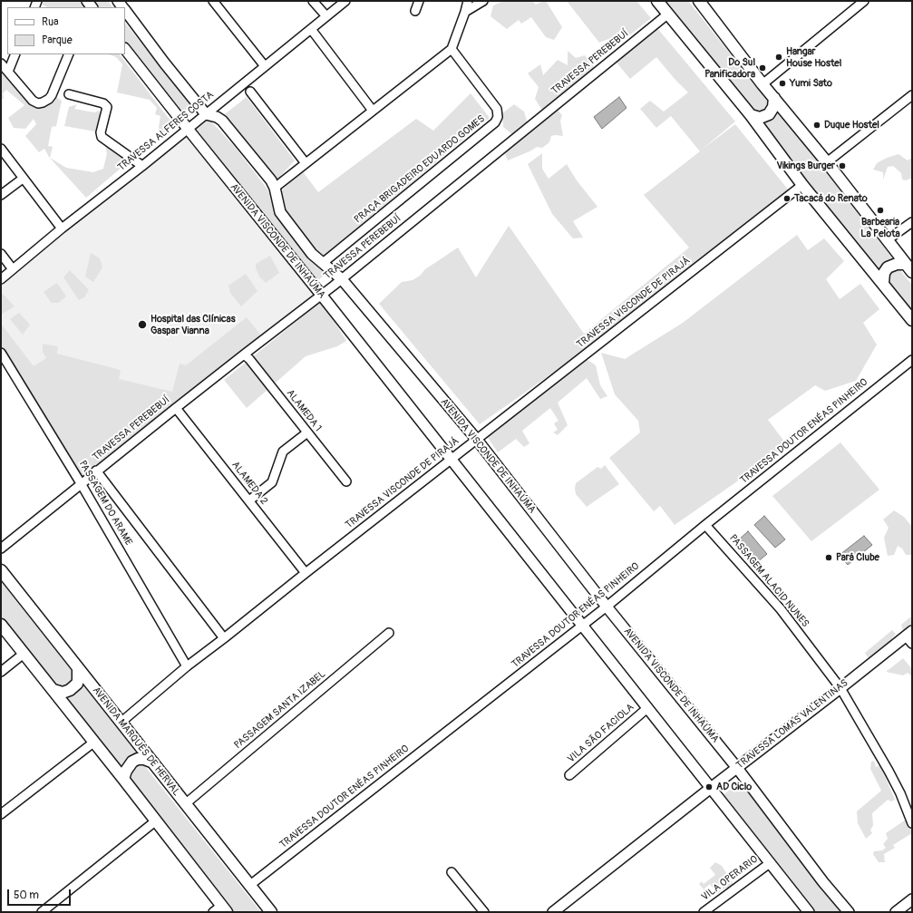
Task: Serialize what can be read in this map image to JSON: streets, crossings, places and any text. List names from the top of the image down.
{
  "streets": {
    "main road": ["AVENIDA MARQUÊS DE HERVAL"],
    "street": [
      "TRAVESSA PEREBEBUÍ",
      "TRAVESSA ALFERES COSTA",
      "PRAÇA BRIGADEIRO EDUARDO GOMES",
      "AVENIDA VISCONDE DE INHAÚMA",
      "TRAVESSA VISCONDE DE PIRAJÁ",
      "ALAMEDA 1",
      "TRAVESSA DOUTOR ENÉAS PINHEIRO",
      "ALAMEDA 2",
      "PASSAGEM DO ARAME",
      "PASSAGEM ALACID NUNES",
      "PASSAGEM SANTA IZABEL",
      "TRAVESSA LOMAS VALENTINAS",
      "VILA SÃO FACIOLA",
      "VILA OPERARIO"
    ]
  },
  "crossings": [
    ["TRAVESSA PEREBEBUÍ", "AVENIDA VISCONDE DE INHAÚMA"],
    ["TRAVESSA PEREBEBUÍ", "ALAMEDA 1"],
    ["TRAVESSA PEREBEBUÍ", "ALAMEDA 2"],
    ["TRAVESSA PEREBEBUÍ", "PASSAGEM DO ARAME"],
    ["TRAVESSA ALFERES COSTA", "AVENIDA VISCONDE DE INHAÚMA"],
    ["PRAÇA BRIGADEIRO EDUARDO GOMES", "AVENIDA VISCONDE DE INHAÚMA"],
    ["AVENIDA VISCONDE DE INHAÚMA", "TRAVESSA VISCONDE DE PIRAJÁ"],
    ["AVENIDA VISCONDE DE INHAÚMA", "TRAVESSA DOUTOR ENÉAS PINHEIRO"],
    ["AVENIDA VISCONDE DE INHAÚMA", "TRAVESSA LOMAS VALENTINAS"],
    ["AVENIDA VISCONDE DE INHAÚMA", "VILA SÃO FACIOLA"],
    ["AVENIDA VISCONDE DE INHAÚMA", "VILA OPERARIO"],
    ["TRAVESSA VISCONDE DE PIRAJÁ", "ALAMEDA 2"],
    ["TRAVESSA VISCONDE DE PIRAJÁ", "PASSAGEM DO ARAME"],
    ["TRAVESSA VISCONDE DE PIRAJÁ", "AVENIDA MARQUÊS DE HERVAL"],
    ["TRAVESSA DOUTOR ENÉAS PINHEIRO", "PASSAGEM ALACID NUNES"],
    ["TRAVESSA DOUTOR ENÉAS PINHEIRO", "AVENIDA MARQUÊS DE HERVAL"],
    ["PASSAGEM ALACID NUNES", "TRAVESSA LOMAS VALENTINAS"],
    ["PASSAGEM SANTA IZABEL", "AVENIDA MARQUÊS DE HERVAL"]
  ],
  "places": [
    "Hangar House Hostel",
    "Do Sul Panificadora",
    "Yumi Sato",
    "Duque Hostel",
    "Vikings Burger",
    "Tacacá do Renato",
    "Barbearia La Pelota",
    "Hospital das Clínicas Gaspar Vianna",
    "Pará Clube",
    "AD Ciclo"
  ],
  "legend": ["Rua", "Parque"],
  "scale_bar": "50 m"
}
